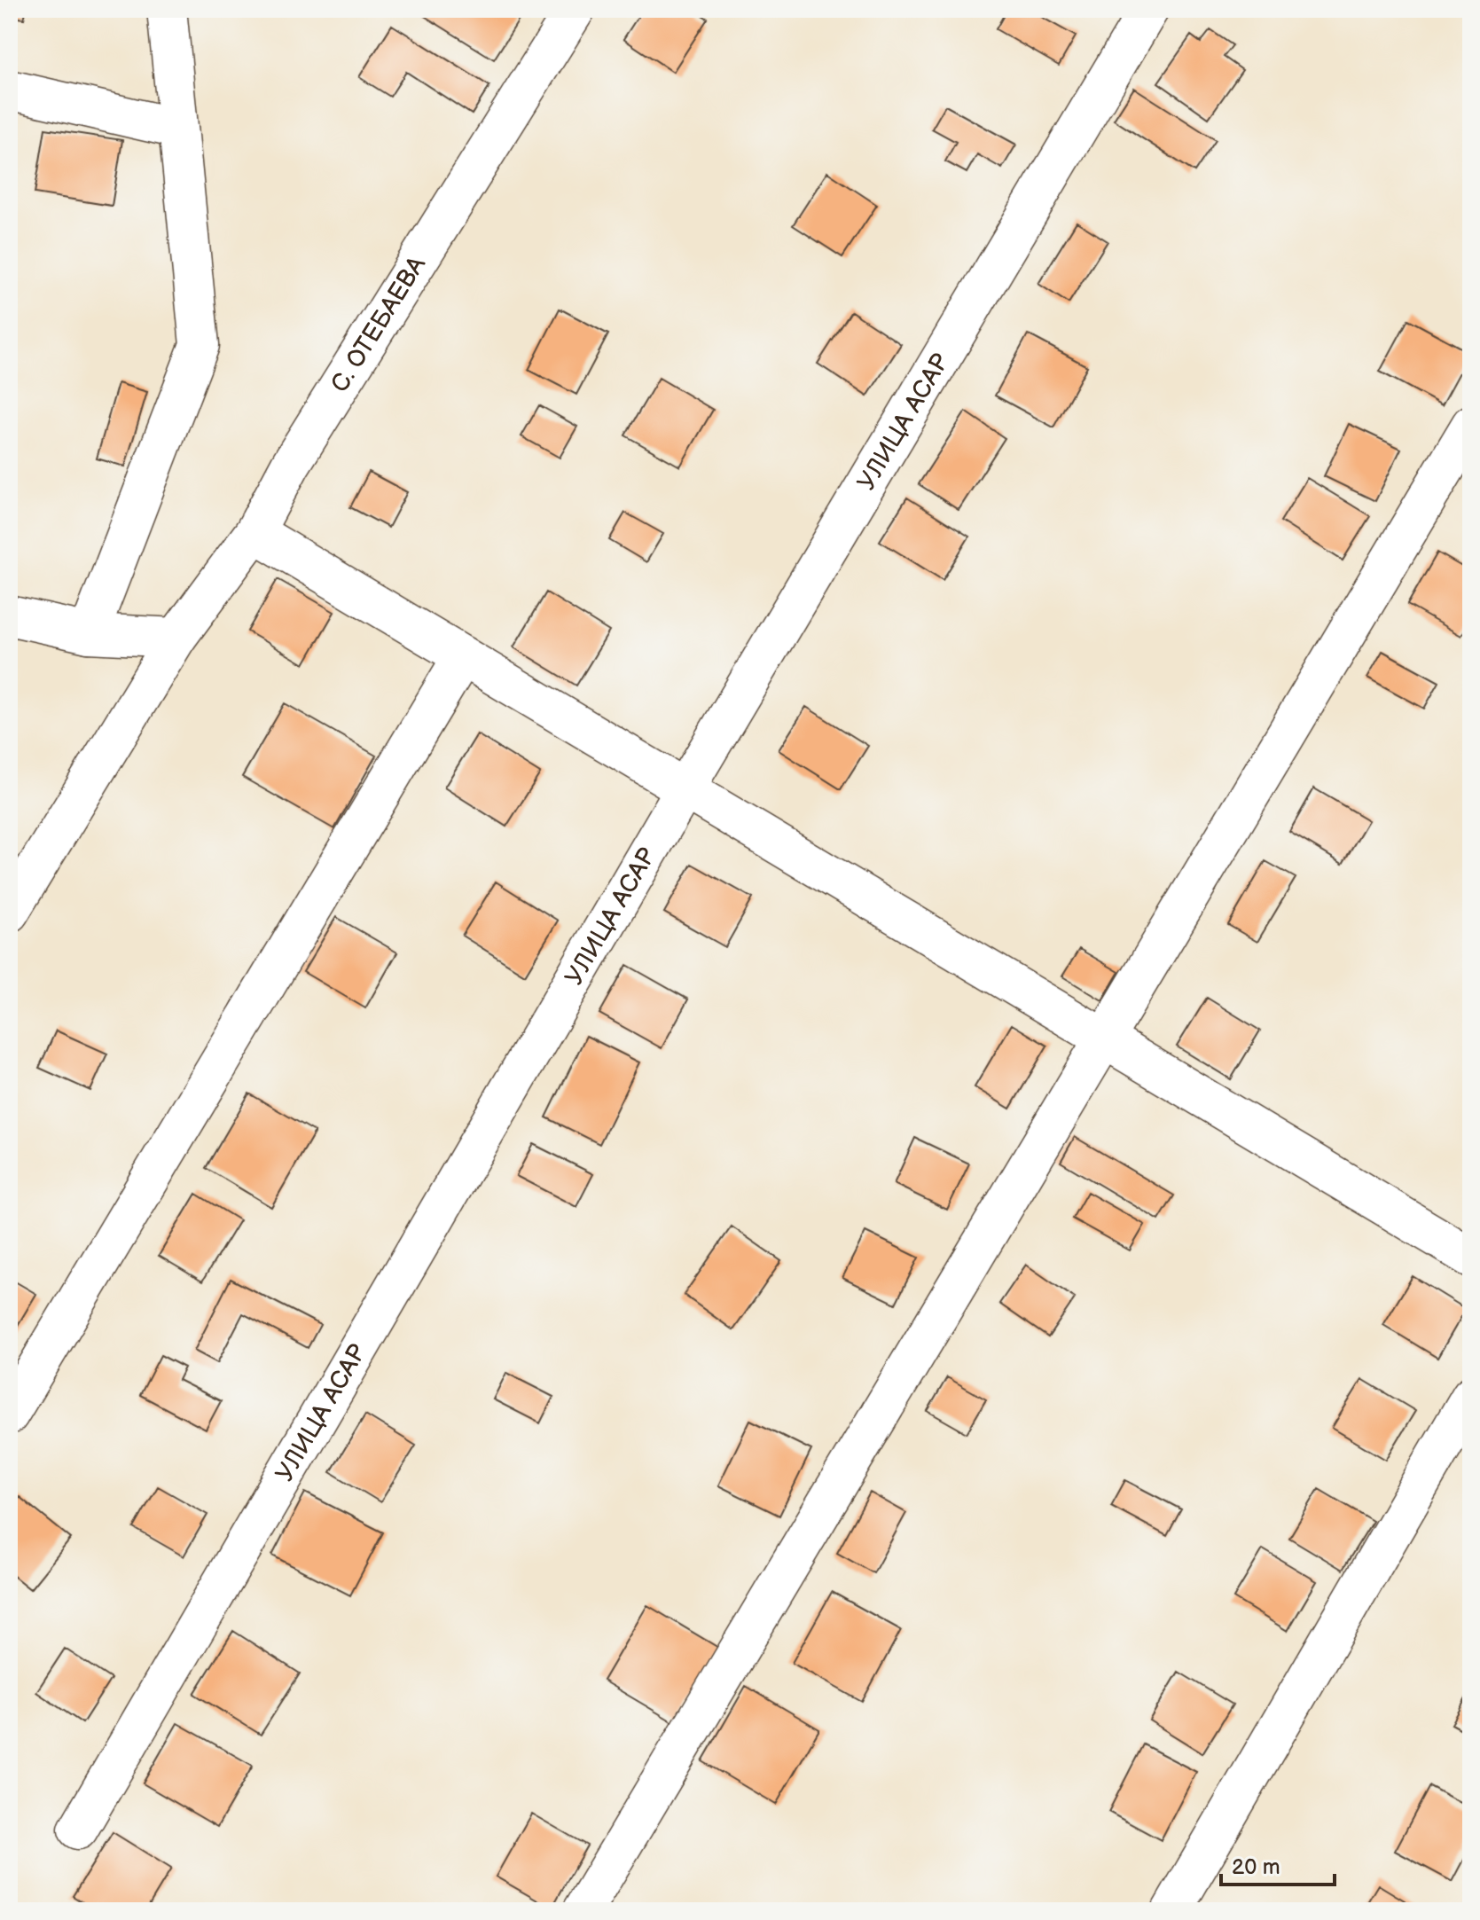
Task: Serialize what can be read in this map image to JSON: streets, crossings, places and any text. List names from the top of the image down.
{
  "streets": {
    "street": ["С. ОТЕБАЕВА", "УЛИЦА АСАР"]
  },
  "scale_bar": "20 m"
}
